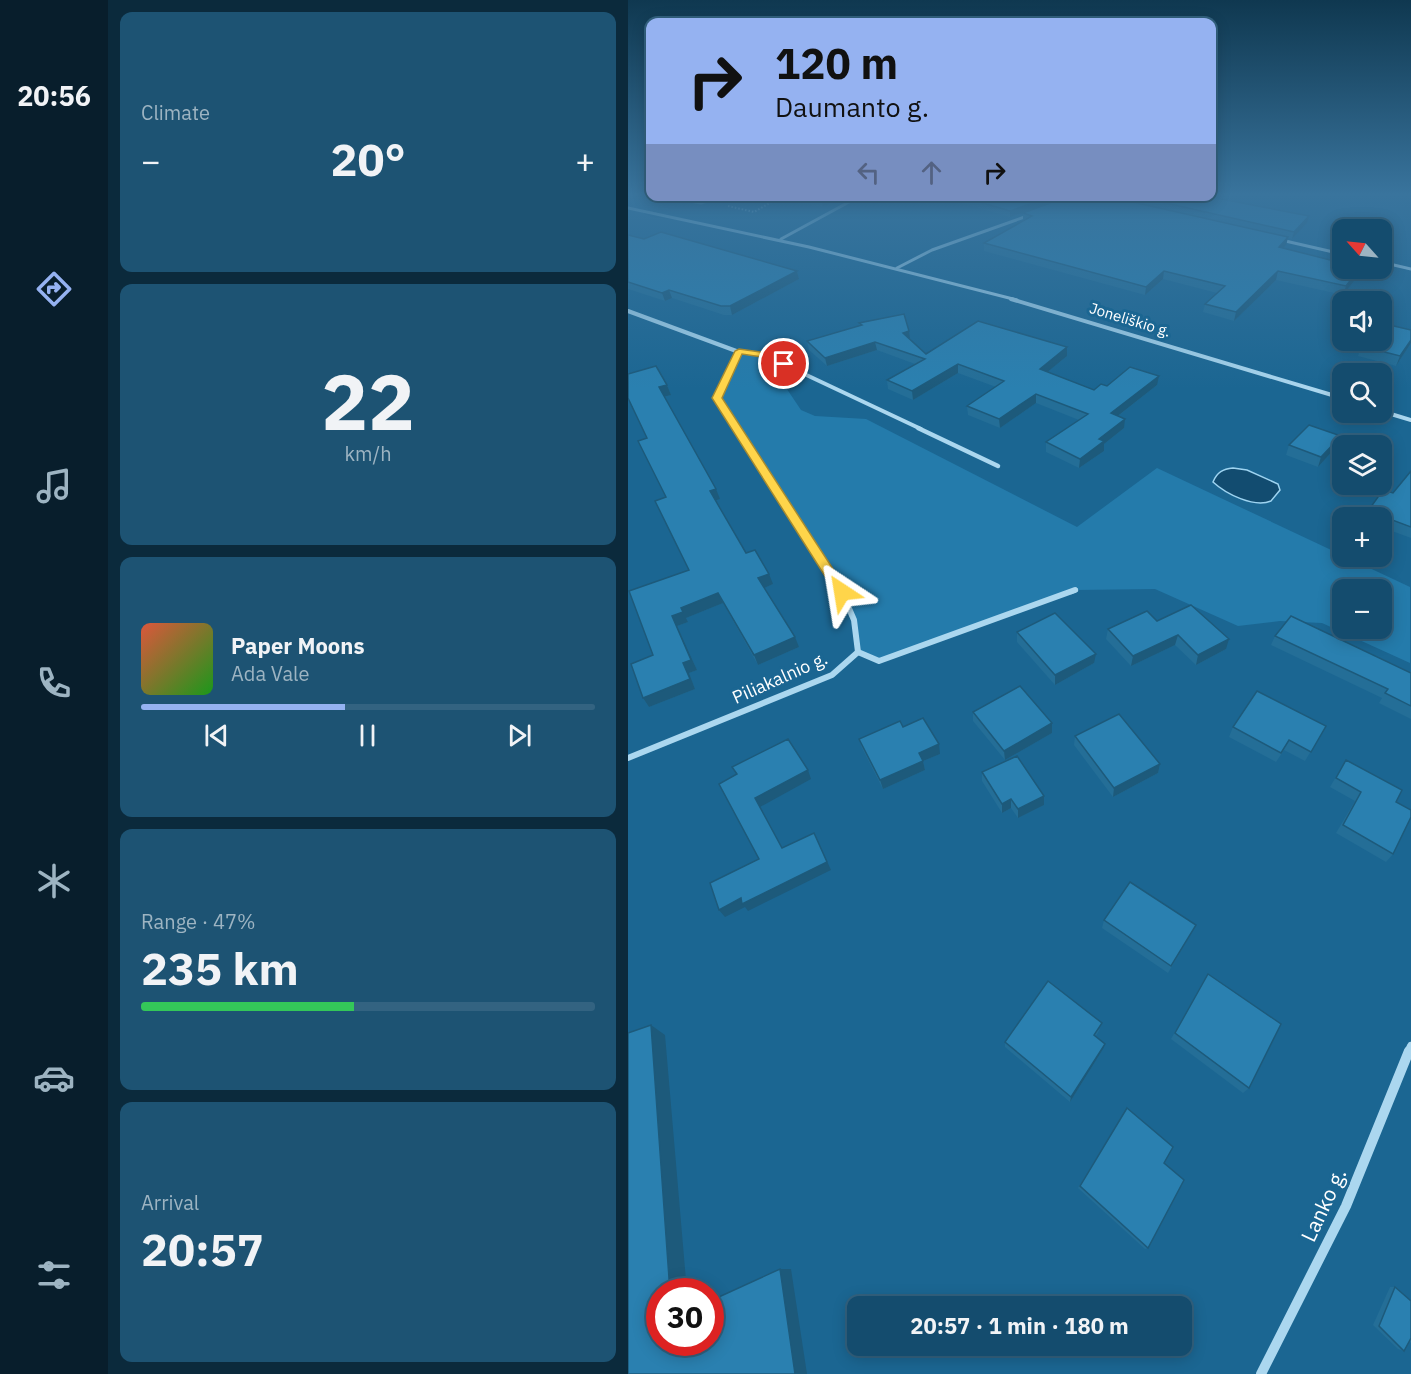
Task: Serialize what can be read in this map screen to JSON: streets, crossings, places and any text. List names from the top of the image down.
{
  "streets": {
    "street": ["Joneliškio g.", "Piliakalnio g.", "Lanko g."]
  },
  "north": "top left",
  "page": {
    "tabs": "20:56",
    "tile": [
      "Climate",
      ["22", "km/h"],
      ["Range · 47%", "235 km"],
      ["Arrival", "20:57"]
    ],
    "turn": ["120 m", "Daumanto g."],
    "heat": ["−", "20°", "+"],
    "map_buttons": ["+", "−"],
    "song": ["Paper Moons", "Ada Vale"],
    "limit": "30",
    "trip": "20:57 · 1 min · 180 m"
  }
}
